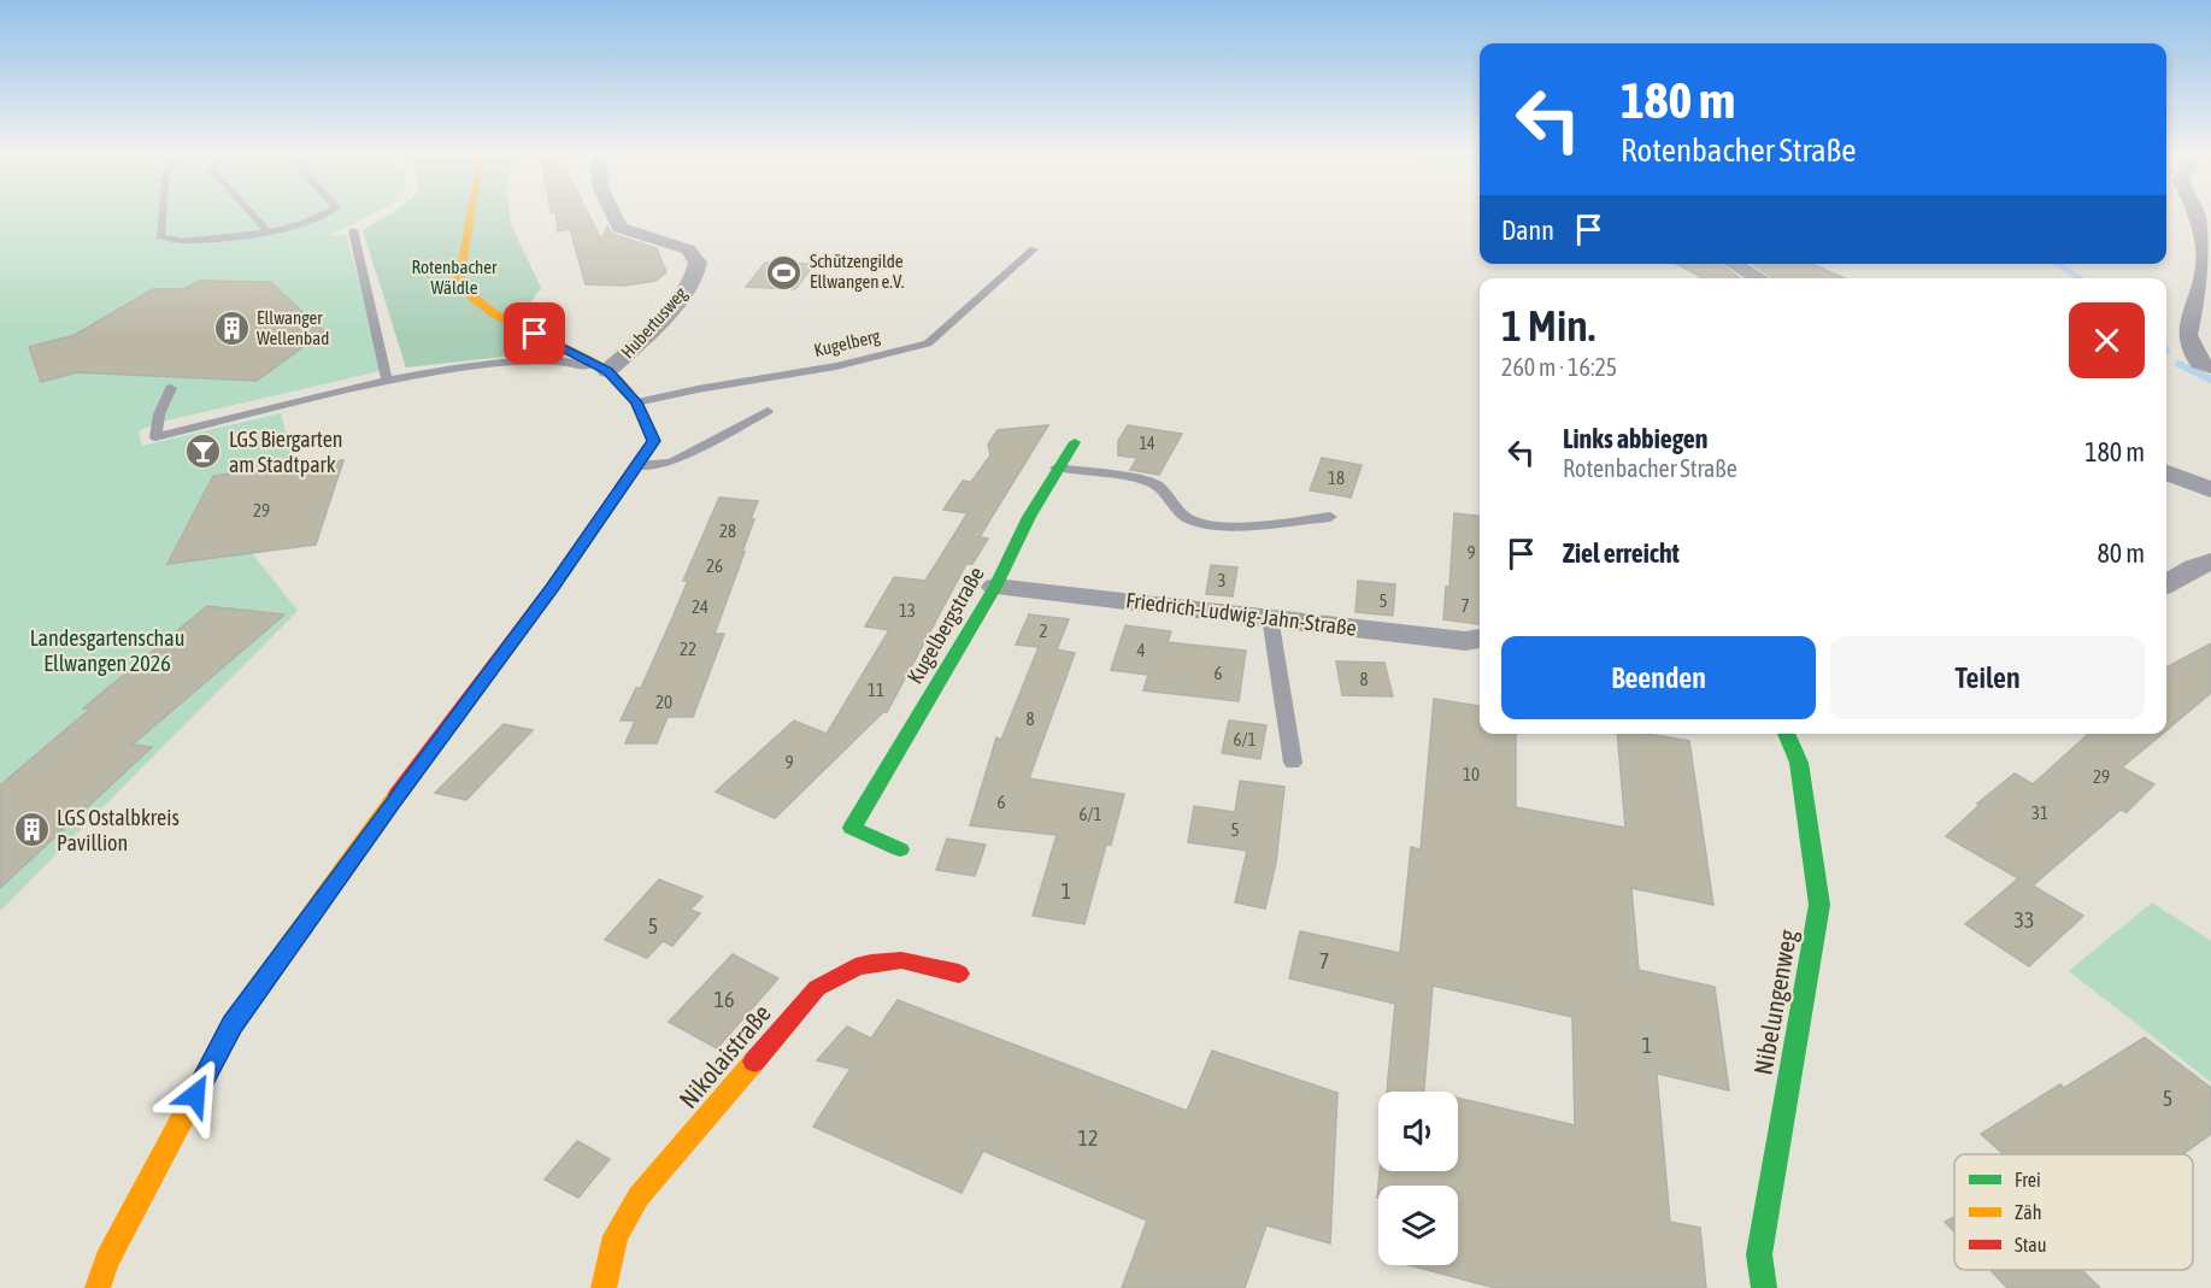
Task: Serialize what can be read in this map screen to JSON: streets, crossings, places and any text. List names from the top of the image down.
{
  "streets": {
    "street": [
      "Hubertusweg",
      "Friedrich-Ludwig-Jahn-Straße",
      "Kugelbergstraße",
      "Nibelungenweg",
      "Nikolaistraße"
    ],
    "lane": ["Kugelberg"]
  },
  "crossings": [
    ["Friedrich-Ludwig-Jahn-Straße", "Kugelbergstraße"]
  ],
  "parks": ["Rotenbacher Wäldle", "Landesgartenschau Ellwangen 2026"],
  "places": {
    "sports": ["Schützengilde Ellwangen e.V."],
    "building": ["Ellwanger Wellenbad", "LGS Ostalbkreis Pavillion"],
    "bar": ["LGS Biergarten am Stadtpark"]
  },
  "house_numbers": [
    "14",
    "18",
    "29",
    "28",
    "9",
    "26",
    "3",
    "5",
    "7",
    "24",
    "13",
    "2",
    "22",
    "4",
    "6",
    "8",
    "11",
    "20",
    "8",
    "6/1",
    "9",
    "10",
    "29",
    "6",
    "31",
    "6/1",
    "5",
    "1",
    "33",
    "5",
    "7",
    "16",
    "1",
    "5",
    "12"
  ],
  "legend": ["Frei", "Zäh", "Stau"],
  "page": {
    "turn": ["180 m", "Rotenbacher Straße"],
    "then": "Dann",
    "heading": ["1 Min.", "260 m · 16:25"],
    "list": [
      {
        "name": "Links abbiegen",
        "note": "Rotenbacher Straße",
        "value": "180 m"
      },
      {
        "name": "Ziel erreicht",
        "value": "80 m"
      }
    ],
    "buttons": ["Beenden", "Teilen"]
  }
}
